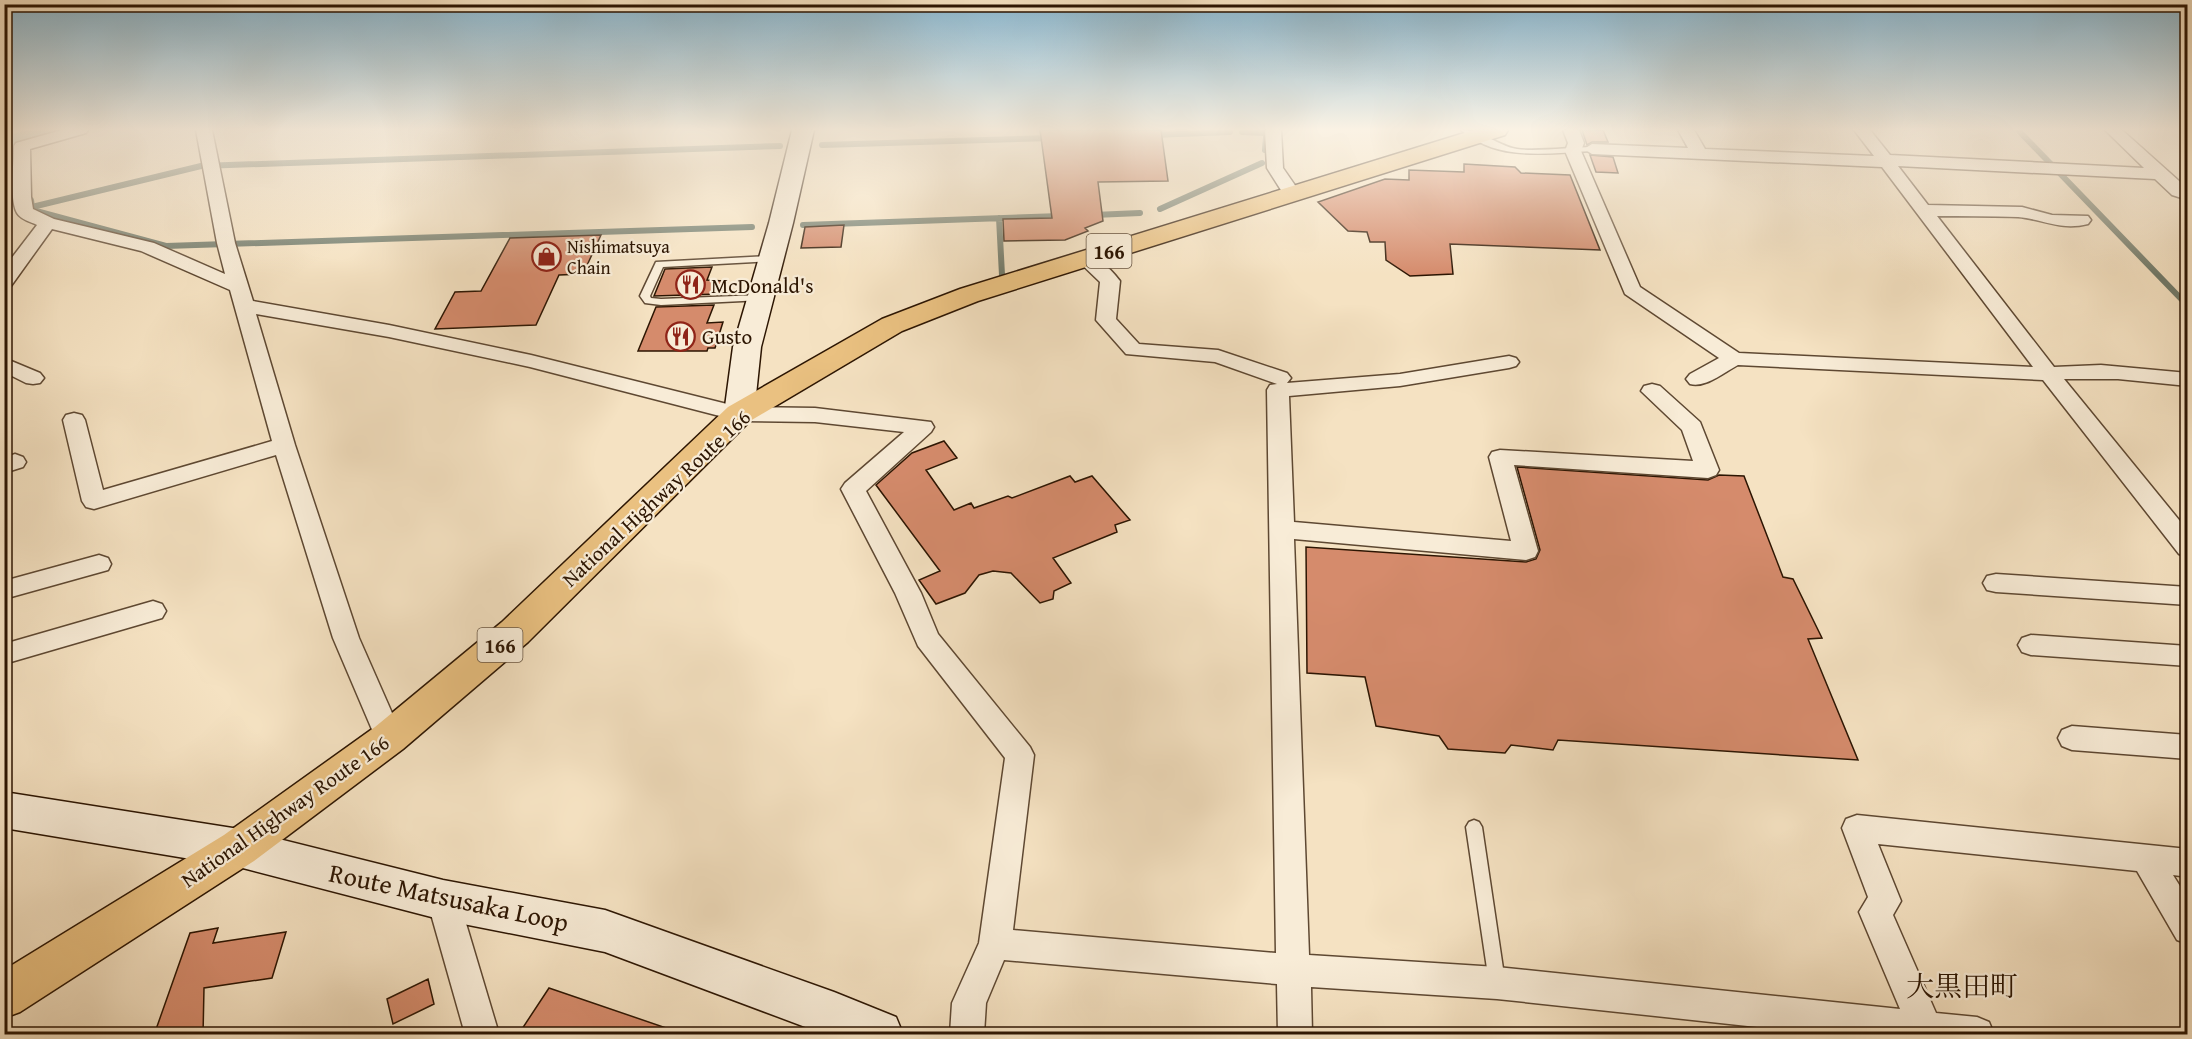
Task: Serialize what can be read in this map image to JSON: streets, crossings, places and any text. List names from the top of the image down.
{
  "streets": {
    "highway": ["166", "National Highway Route 166"],
    "main road": ["Route Matsusaka Loop"]
  },
  "crossings": [
    ["National Highway Route 166", "Route Matsusaka Loop"]
  ],
  "districts": ["大黒田町"],
  "places": {
    "shop": ["Nishimatsuya Chain"],
    "restaurant": ["McDonald's", "Gusto"]
  }
}
